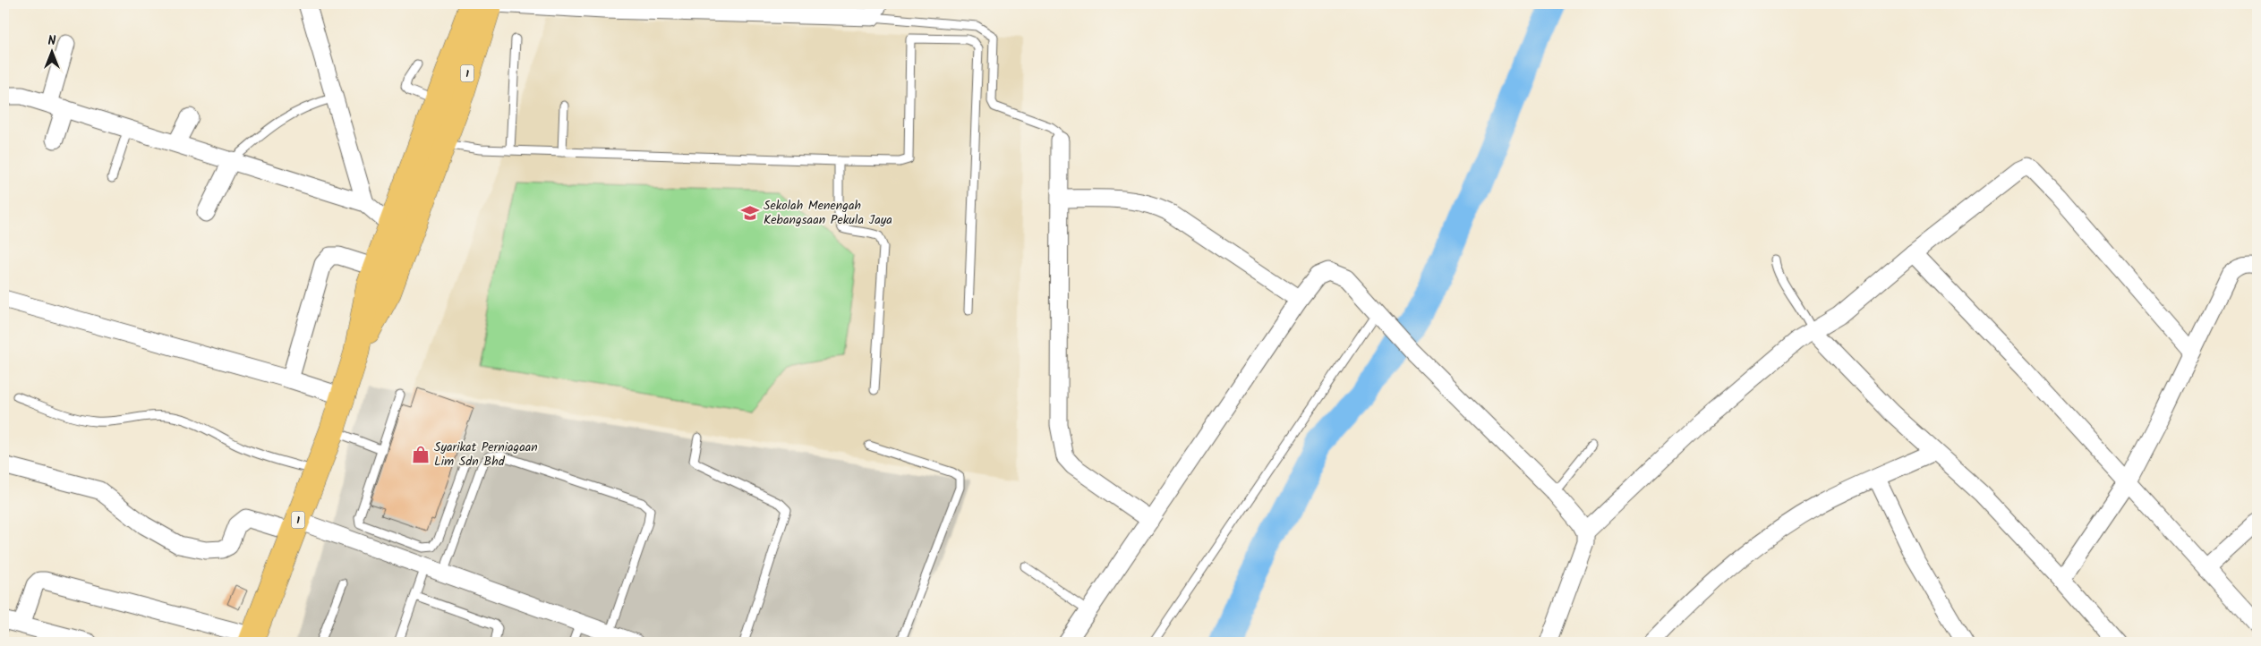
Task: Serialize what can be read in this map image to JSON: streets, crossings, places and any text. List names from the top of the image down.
{
  "streets": {
    "main road": ["1"]
  },
  "places": {
    "school or university": ["Sekolah Menengah Kebangsaan Pekula Jaya"],
    "shop": ["Syarikat Perniagaan Lim Sdn Bhd"]
  },
  "north": "top"
}
